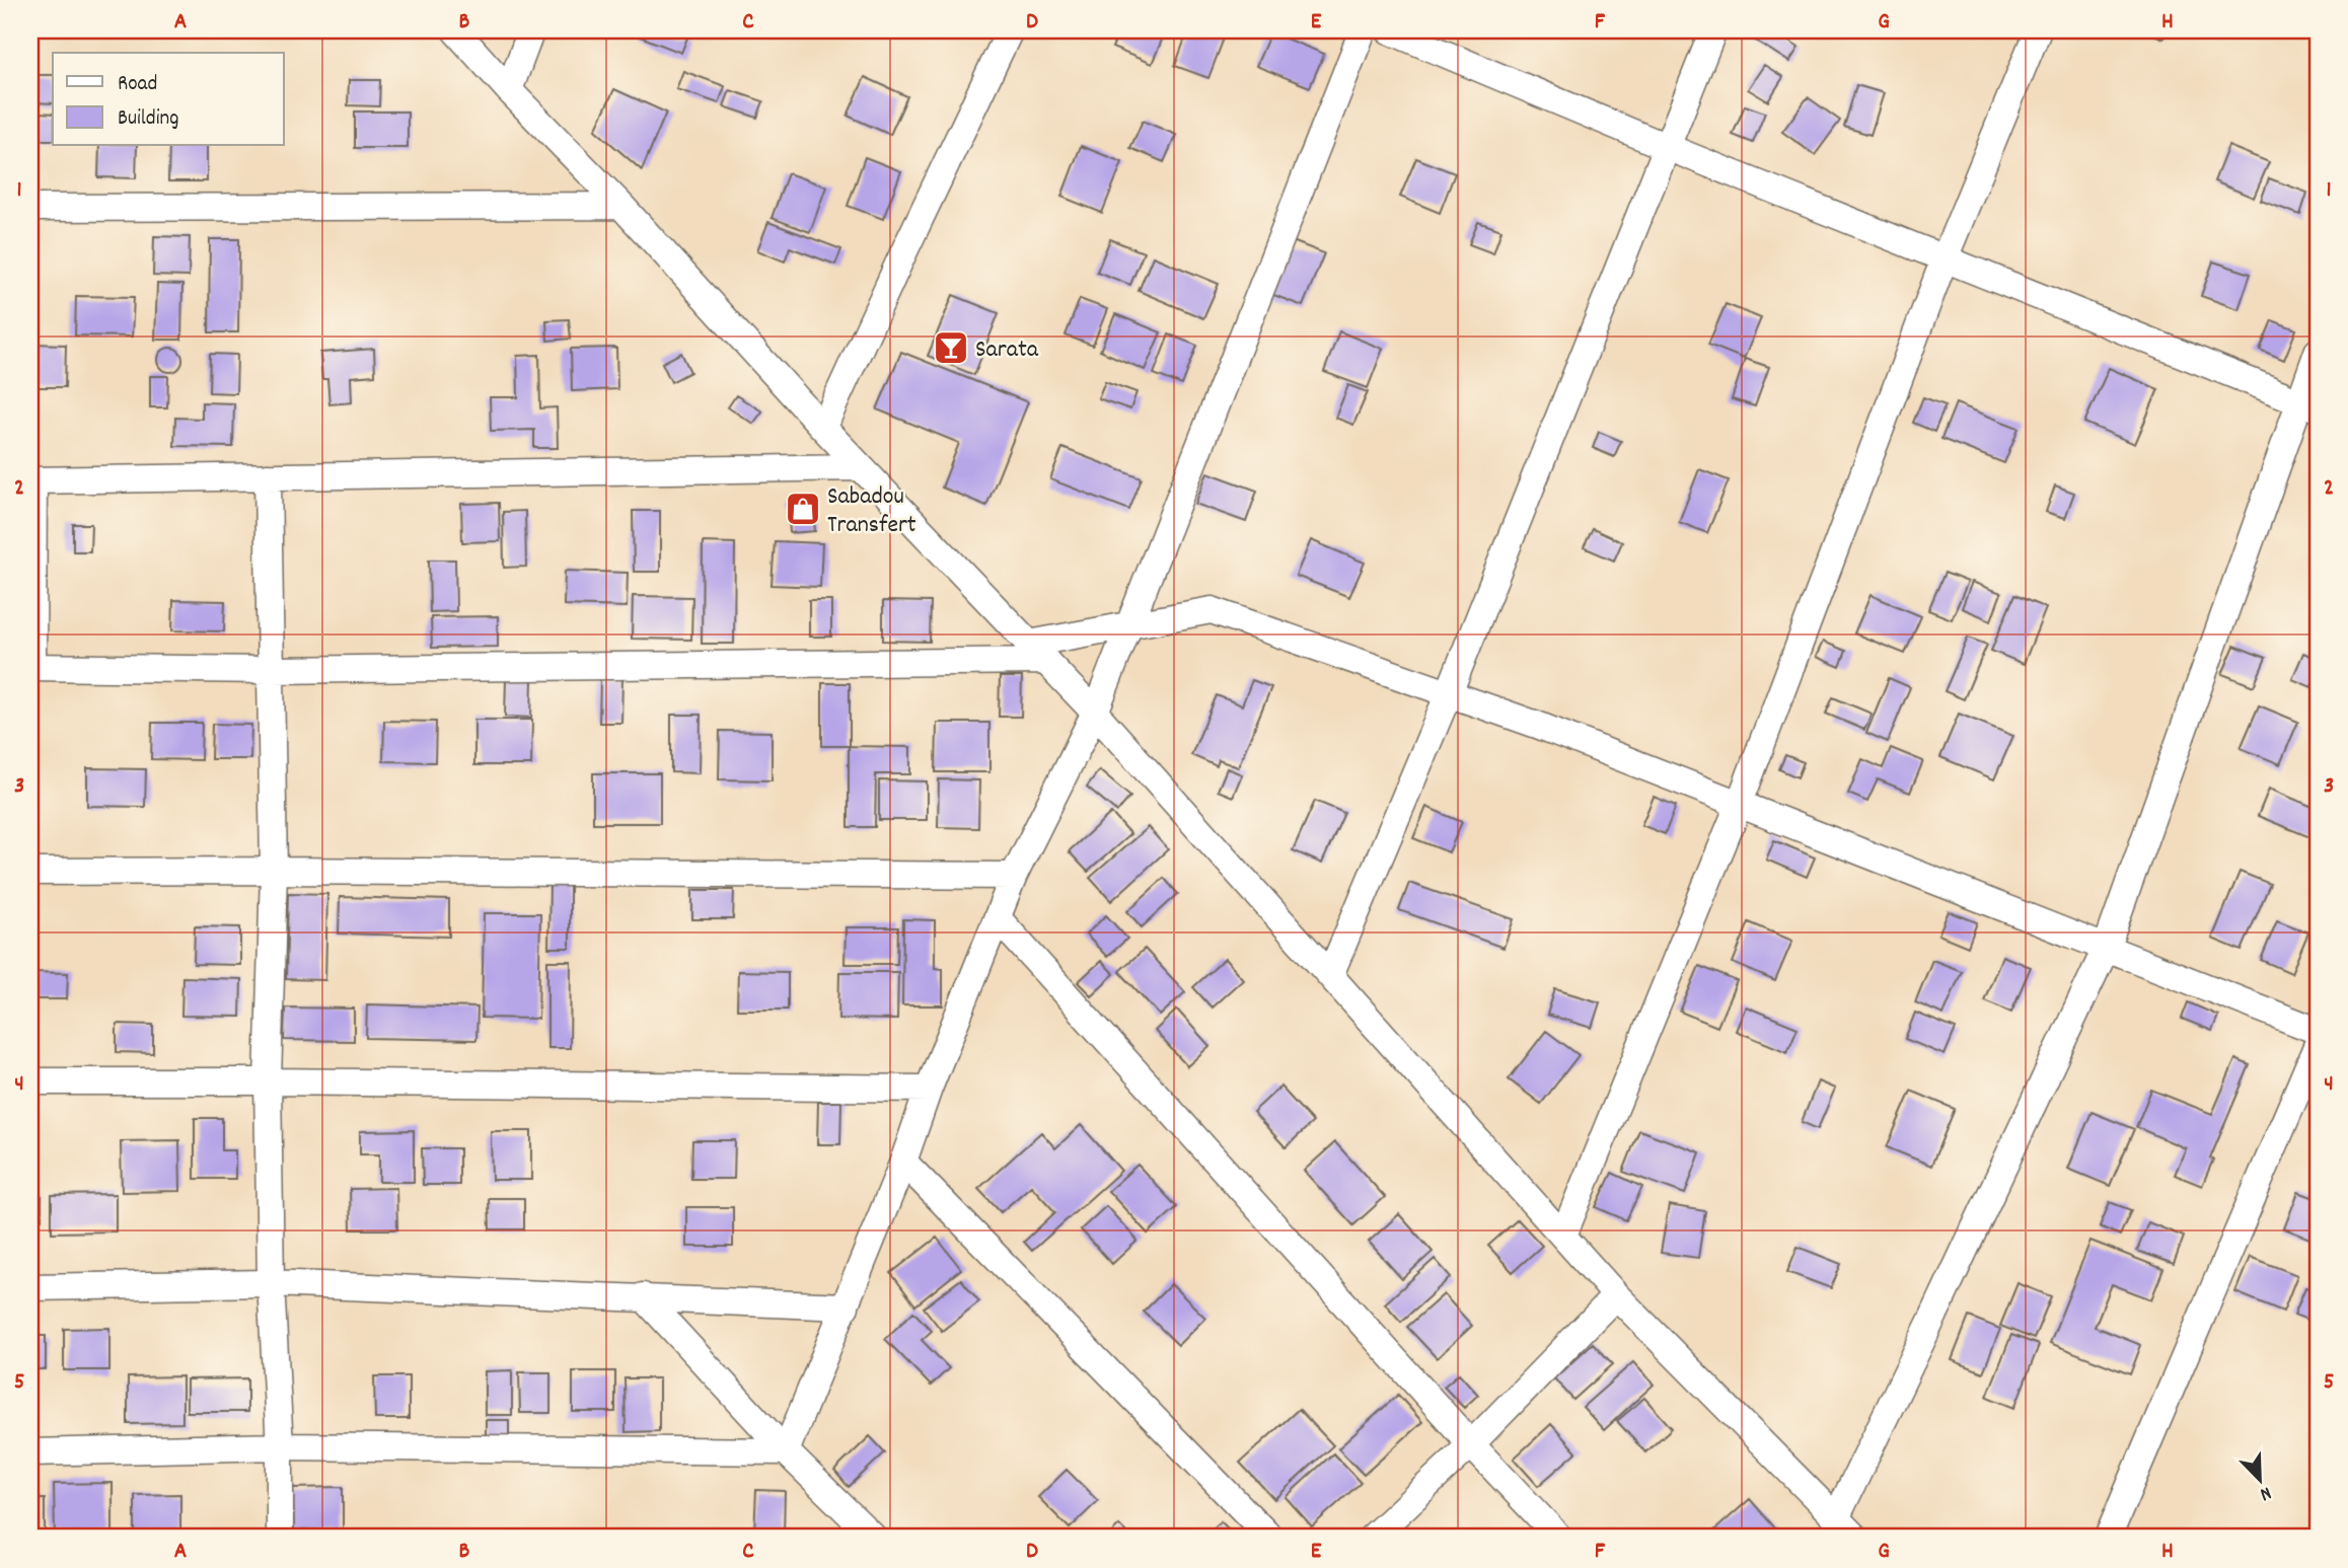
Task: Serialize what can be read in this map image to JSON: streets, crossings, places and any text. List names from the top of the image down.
{
  "places": {
    "bar": ["Sarata"],
    "shop": ["Sabadou Transfert"]
  },
  "legend": ["Road", "Building"],
  "north": "bottom right",
  "grid": {
    "columns": [
      "A",
      "B",
      "C",
      "D",
      "E",
      "F",
      "G",
      "H"
    ],
    "rows": [
      "1",
      "2",
      "3",
      "4",
      "5"
    ]
  }
}
